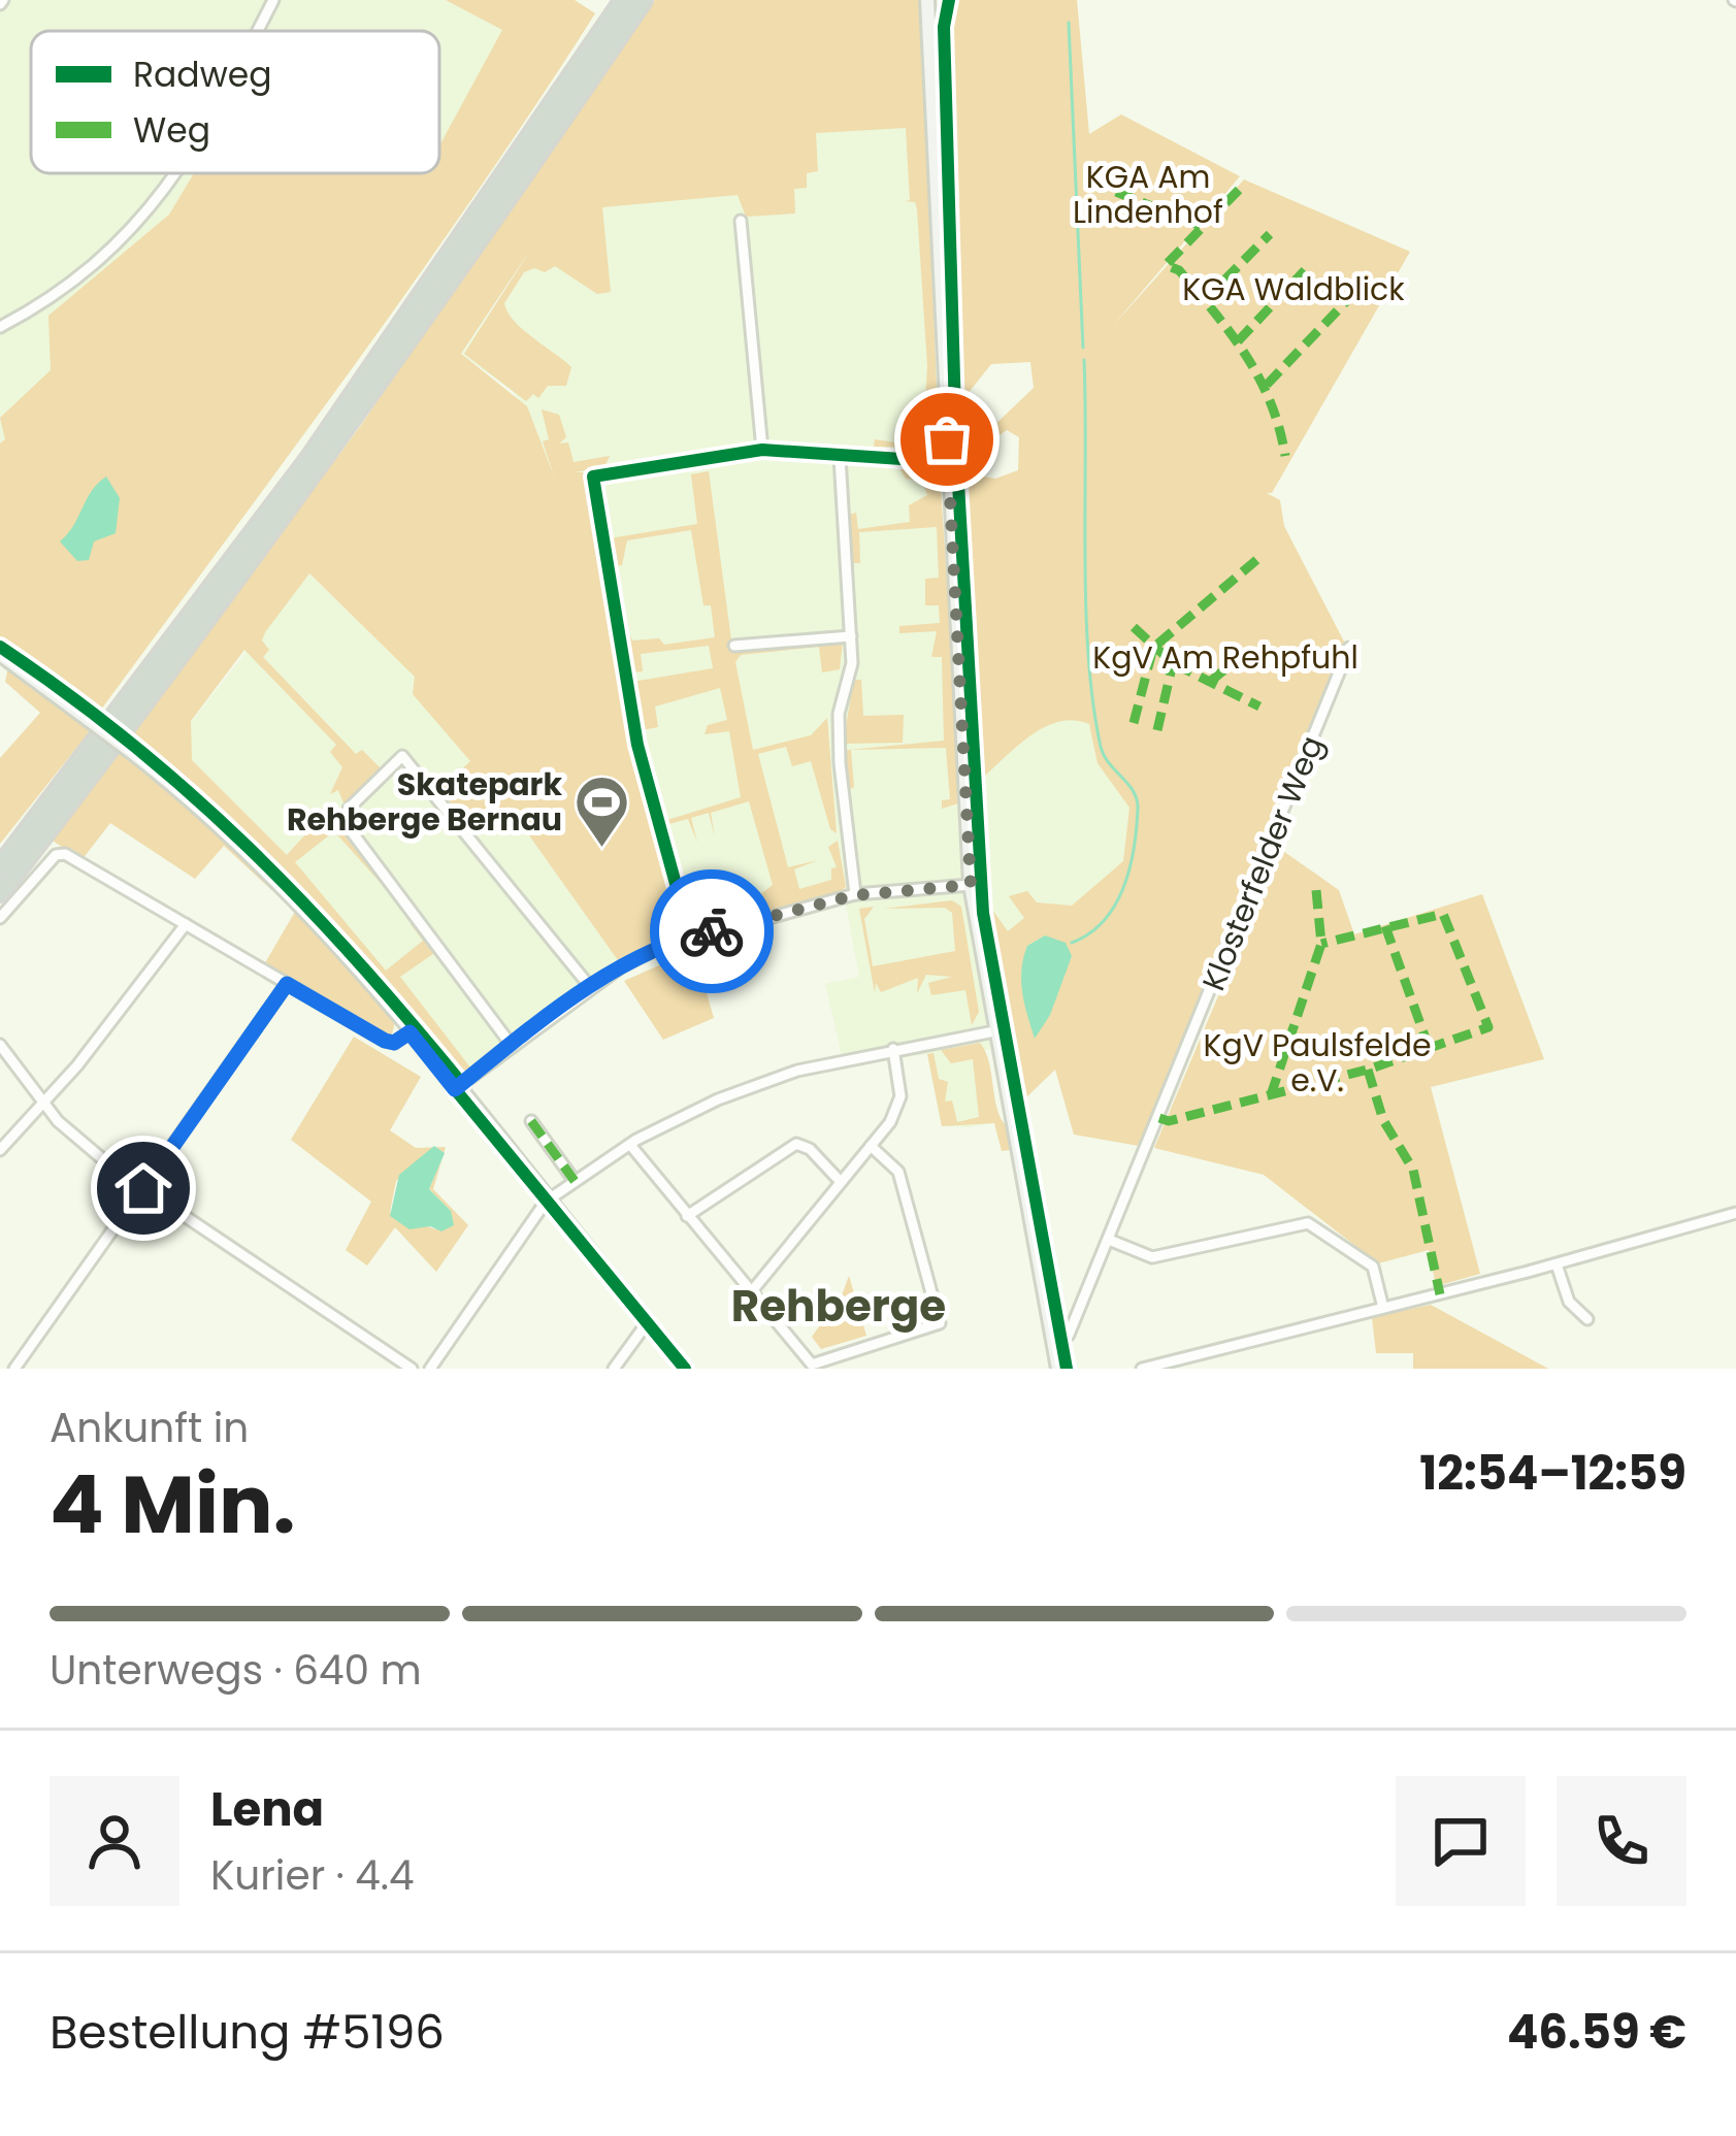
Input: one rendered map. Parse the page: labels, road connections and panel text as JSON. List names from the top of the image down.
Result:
{
  "streets": {
    "street": ["Klosterfelder Weg"]
  },
  "districts": ["Rehberge"],
  "parks": [
    "KGA Am Lindenhof",
    "KGA Waldblick",
    "KgV Am Rehpfuhl",
    "KgV Paulsfelde e.V."
  ],
  "places": {
    "sports": ["Skatepark Rehberge Bernau"]
  },
  "legend": ["Radweg", "Weg"],
  "page": {
    "heading": ["4 Min.", "Ankunft in", "12:54–12:59"],
    "panel": [
      "Lena",
      "Kurier · 4.4",
      "Bestellung #5196",
      "46.59 €"
    ],
    "bar": "Unterwegs · 640 m"
  }
}
